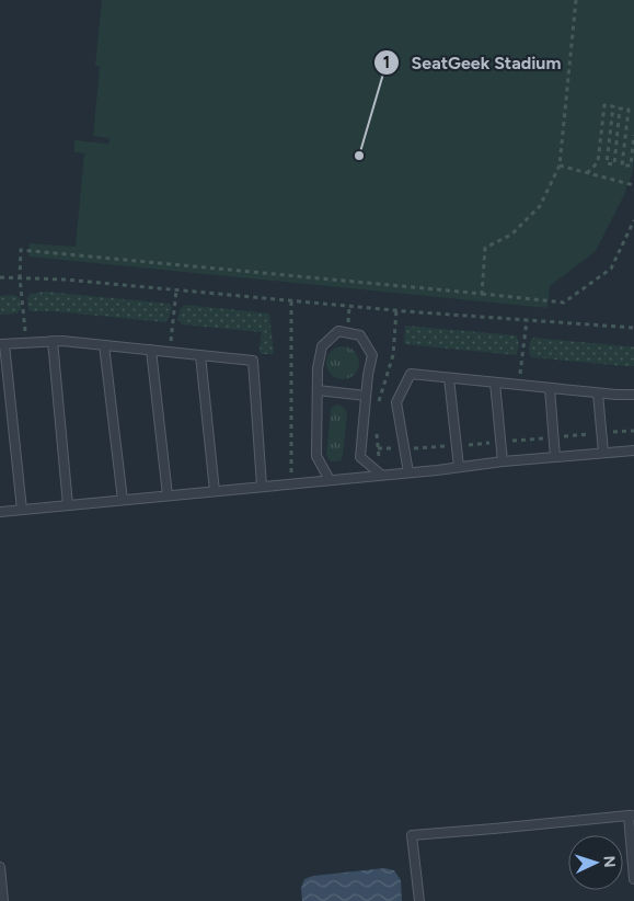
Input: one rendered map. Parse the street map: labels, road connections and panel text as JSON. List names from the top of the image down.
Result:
{
  "places": ["SeatGeek Stadium"],
  "north": "right"
}
